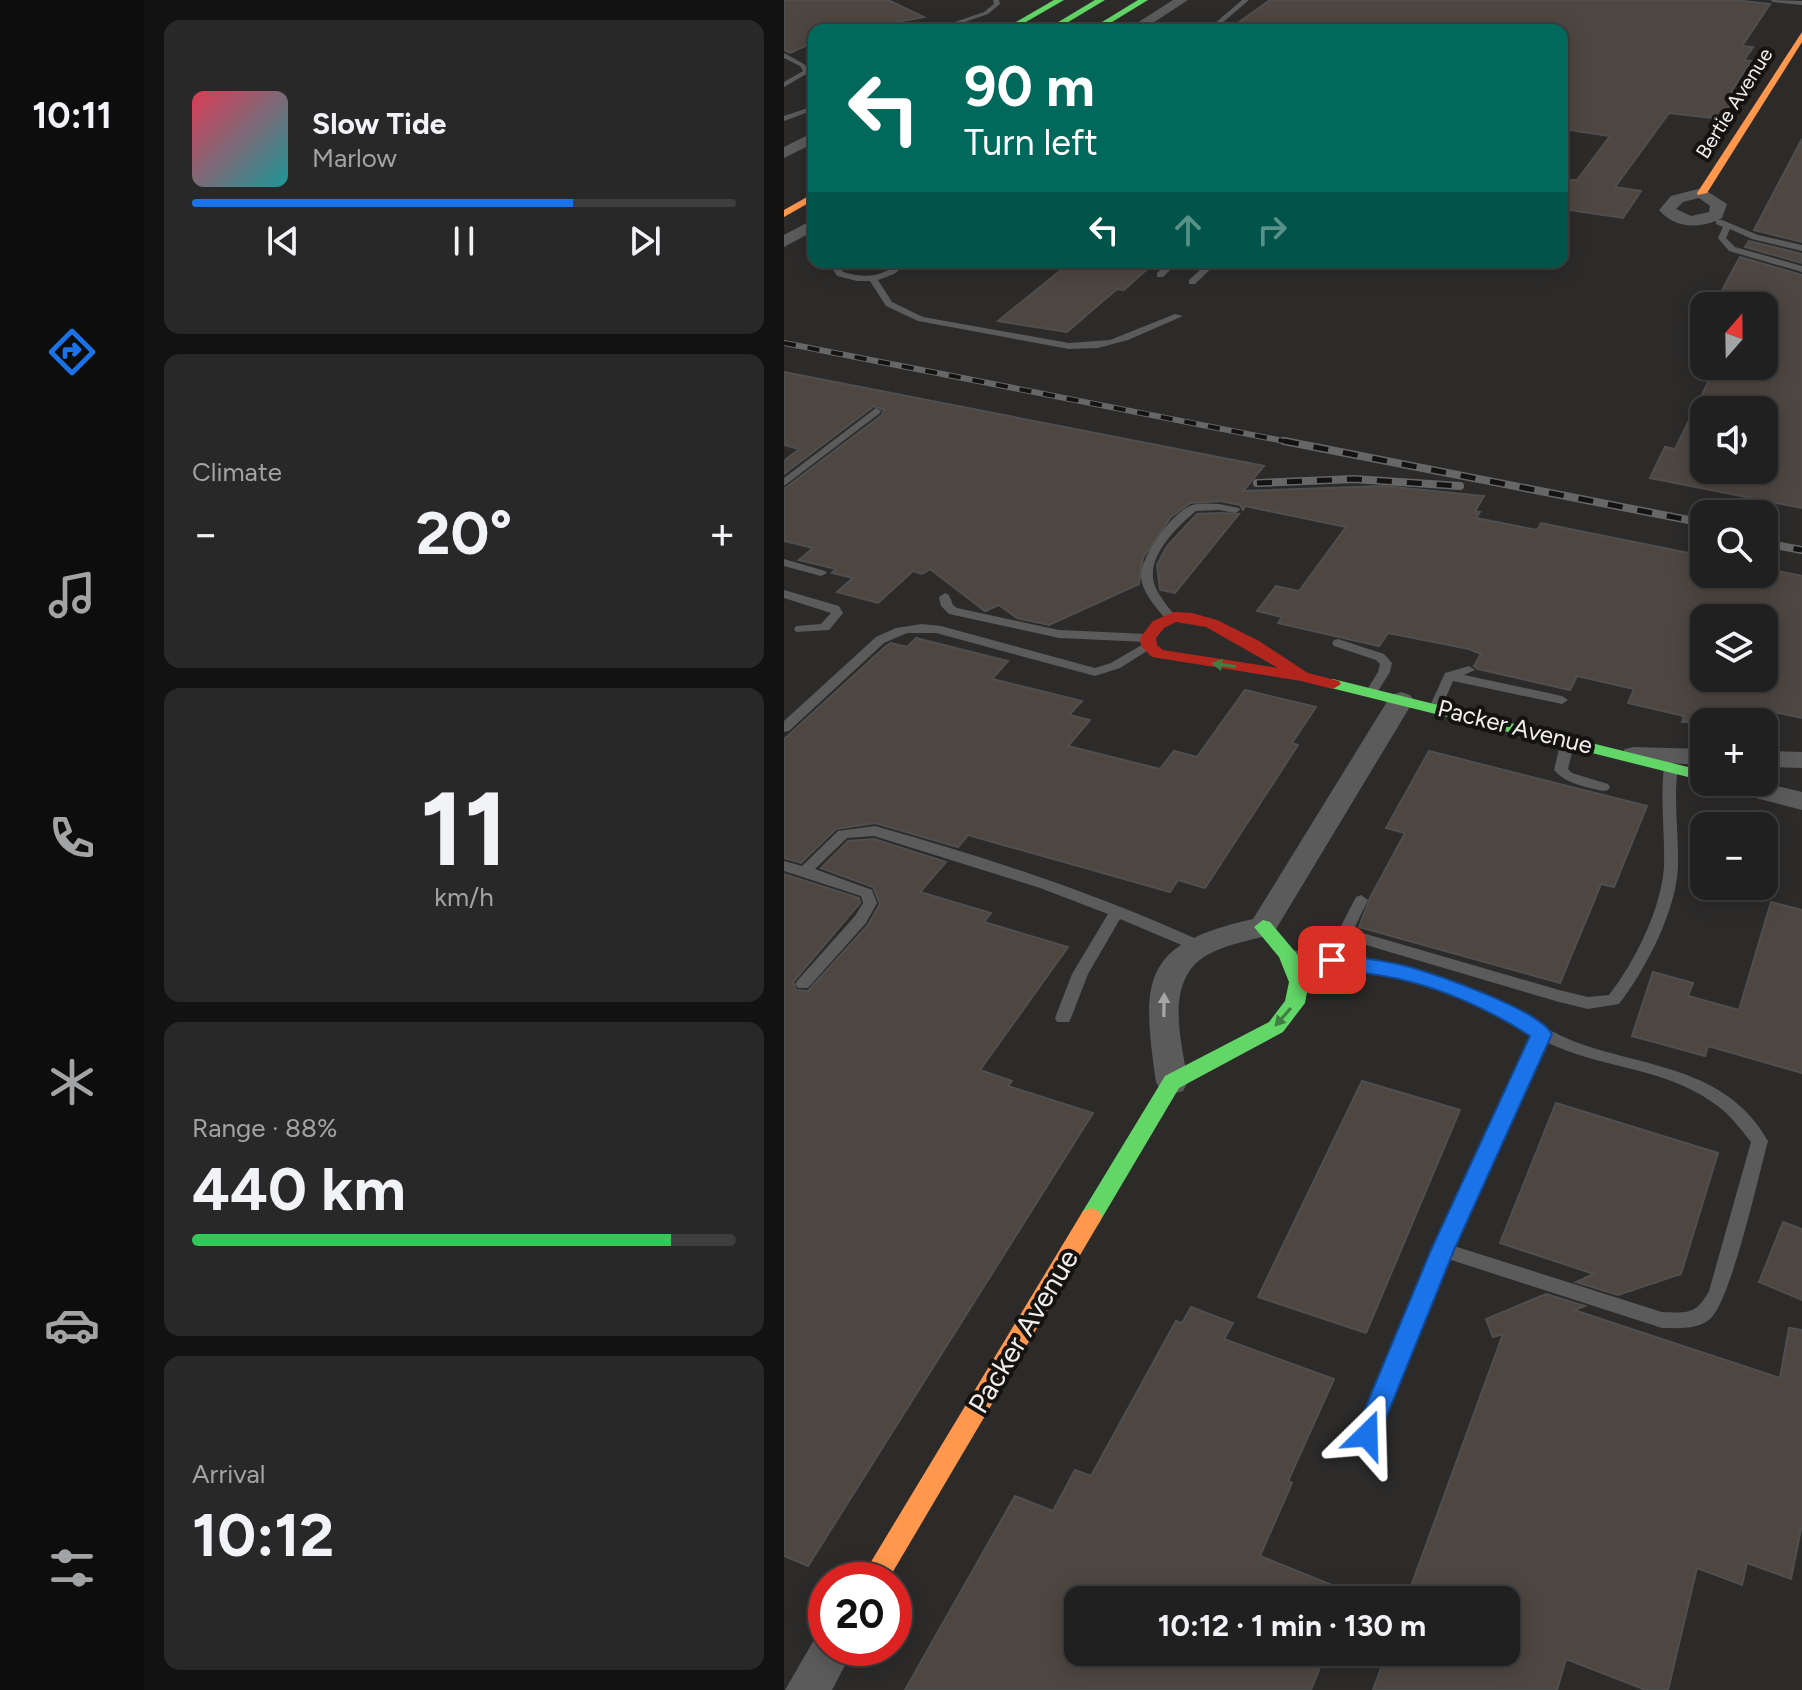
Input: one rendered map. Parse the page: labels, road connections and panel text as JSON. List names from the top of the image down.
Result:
{
  "streets": {
    "main road": ["Bertie Avenue", "Packer Avenue"]
  },
  "north": "top",
  "page": {
    "tabs": "10:11",
    "turn": ["90 m", "Turn left"],
    "song": ["Slow Tide", "Marlow"],
    "map_buttons": ["+", "−"],
    "tile": [
      "Climate",
      ["11", "km/h"],
      ["Range · 88%", "440 km"],
      ["Arrival", "10:12"]
    ],
    "heat": ["−", "20°", "+"],
    "limit": "20",
    "trip": "10:12 · 1 min · 130 m"
  }
}
